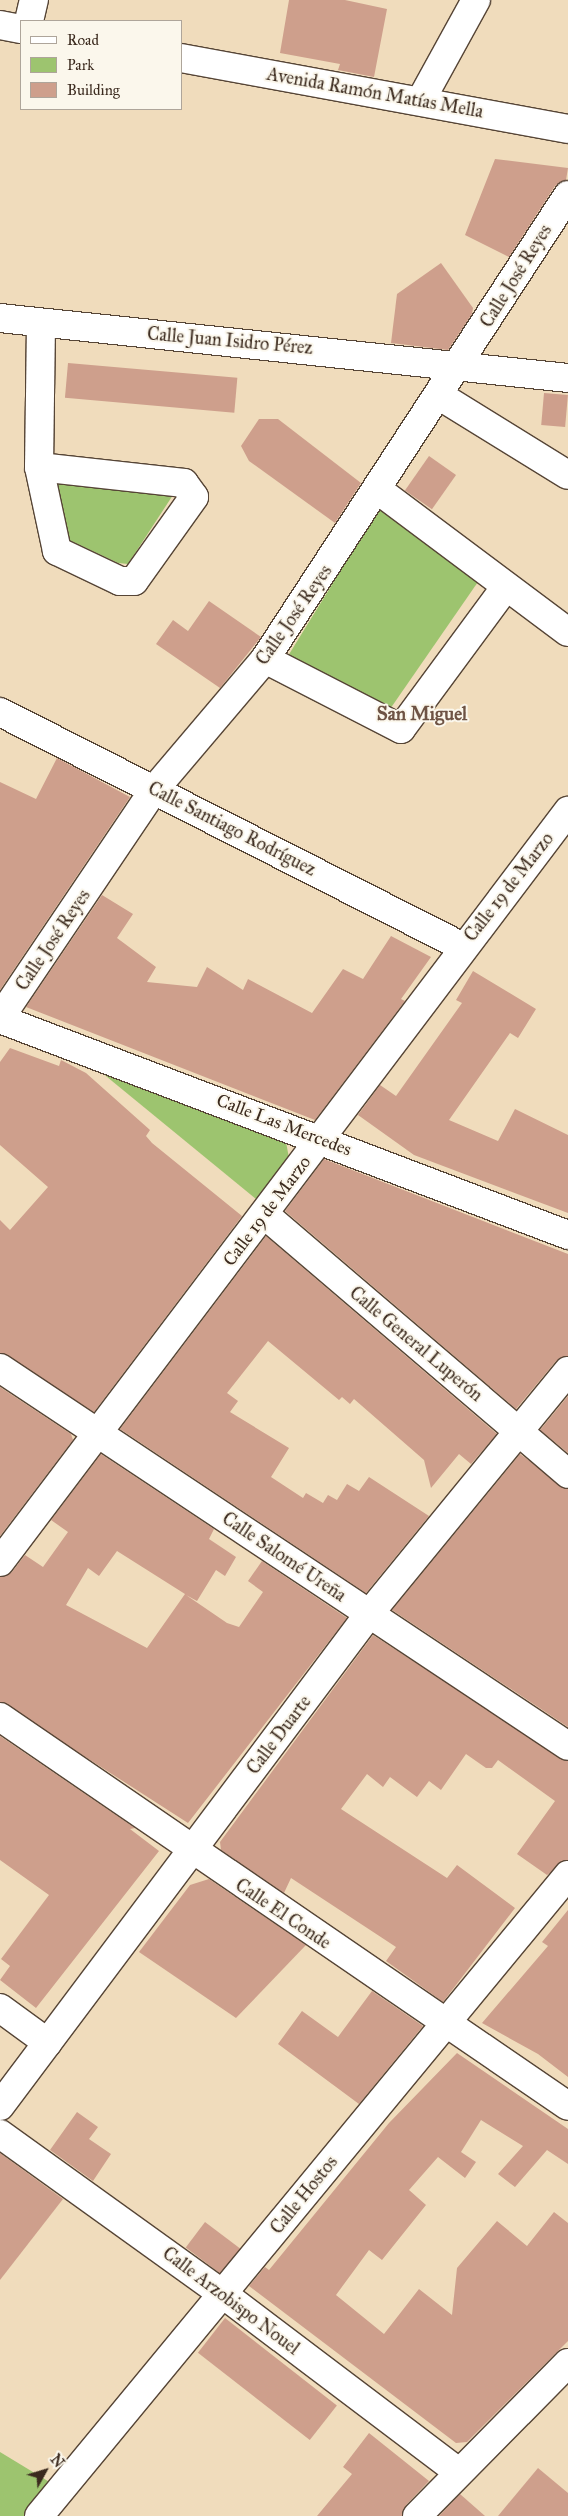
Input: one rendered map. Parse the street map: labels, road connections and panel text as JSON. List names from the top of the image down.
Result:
{
  "streets": {
    "street": [
      "Avenida Ramón Matías Mella",
      "Calle José Reyes",
      "Calle Juan Isidro Pérez",
      "Calle Santiago Rodríguez",
      "Calle 19 de Marzo",
      "Calle Las Mercedes",
      "Calle General Luperón",
      "Calle Salomé Ureña",
      "Calle Duarte",
      "Calle El Conde",
      "Calle Hostos",
      "Calle Arzobispo Nouel"
    ]
  },
  "crossings": [
    ["Calle José Reyes", "Calle Juan Isidro Pérez"],
    ["Calle José Reyes", "Calle Santiago Rodríguez"],
    ["Calle José Reyes", "Calle Las Mercedes"],
    ["Calle Santiago Rodríguez", "Calle 19 de Marzo"],
    ["Calle 19 de Marzo", "Calle Las Mercedes"],
    ["Calle 19 de Marzo", "Calle General Luperón"],
    ["Calle 19 de Marzo", "Calle Salomé Ureña"],
    ["Calle General Luperón", "Calle Duarte"],
    ["Calle Salomé Ureña", "Calle Duarte"],
    ["Calle Duarte", "Calle El Conde"],
    ["Calle El Conde", "Calle Hostos"],
    ["Calle Hostos", "Calle Arzobispo Nouel"]
  ],
  "districts": ["San Miguel"],
  "legend": ["Road", "Park", "Building"],
  "north": "top right"
}
